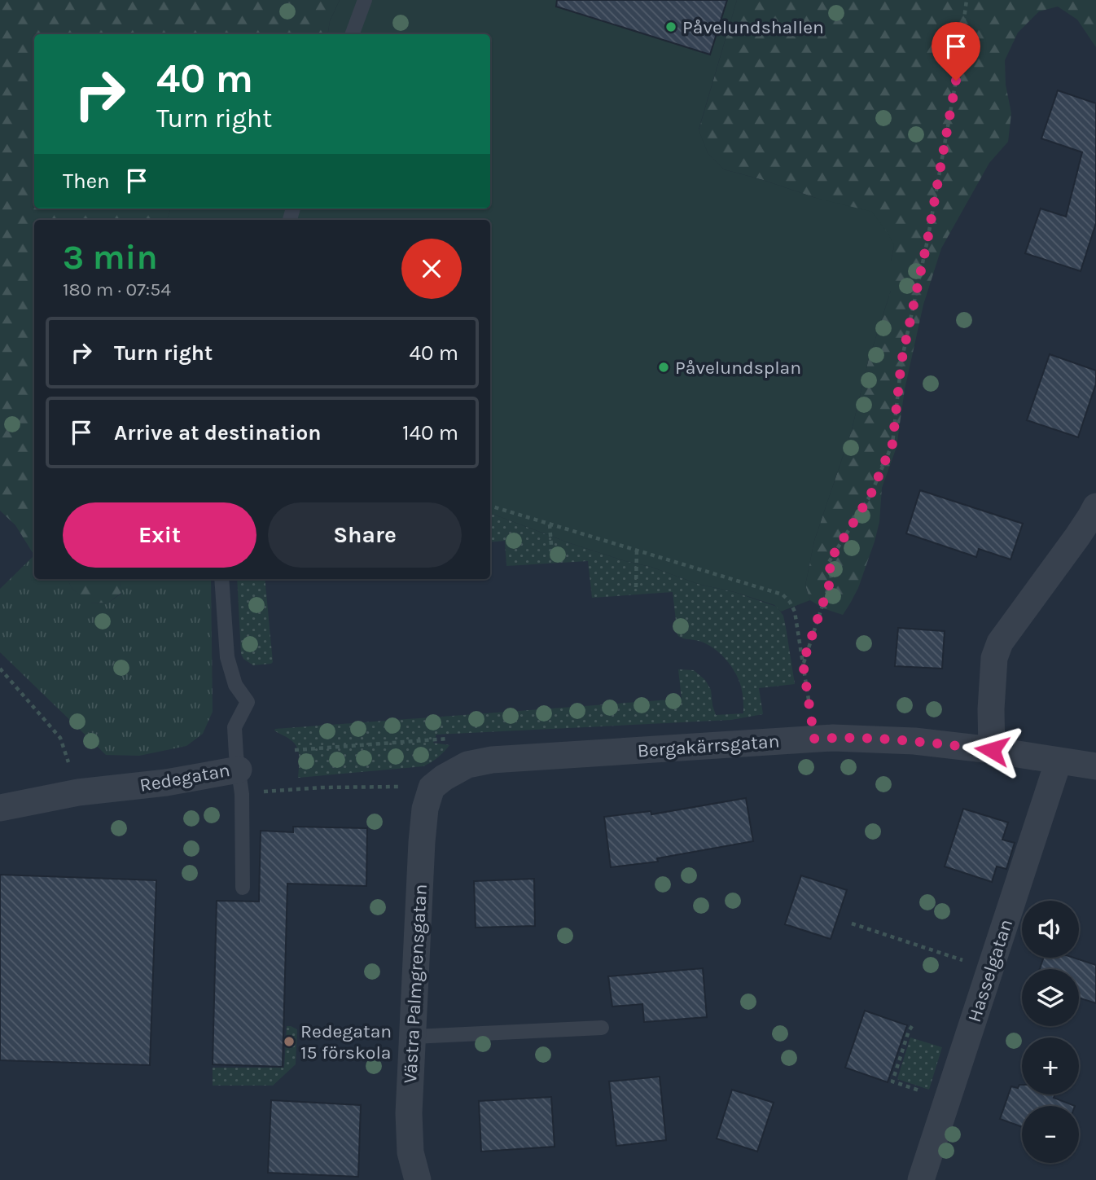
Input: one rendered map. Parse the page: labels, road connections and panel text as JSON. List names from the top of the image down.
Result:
{
  "streets": {
    "street": [
      "Bergakärrsgatan",
      "Redegatan",
      "Hasselgatan",
      "Västra Palmgrensgatan"
    ]
  },
  "crossings": [
    ["Bergakärrsgatan", "Hasselgatan"],
    ["Bergakärrsgatan", "Västra Palmgrensgatan"]
  ],
  "places": ["Påvelundshallen", "Påvelundsplan", "Redegatan 15 förskola"],
  "page": {
    "turn": ["40 m", "Turn right"],
    "then": "Then",
    "heading": ["3 min", "180 m · 07:54"],
    "list": [
      {
        "name": "Turn right",
        "value": "40 m"
      },
      {
        "name": "Arrive at destination",
        "value": "140 m"
      }
    ],
    "buttons": ["Exit", "Share"],
    "map_buttons": ["+", "−"]
  }
}
